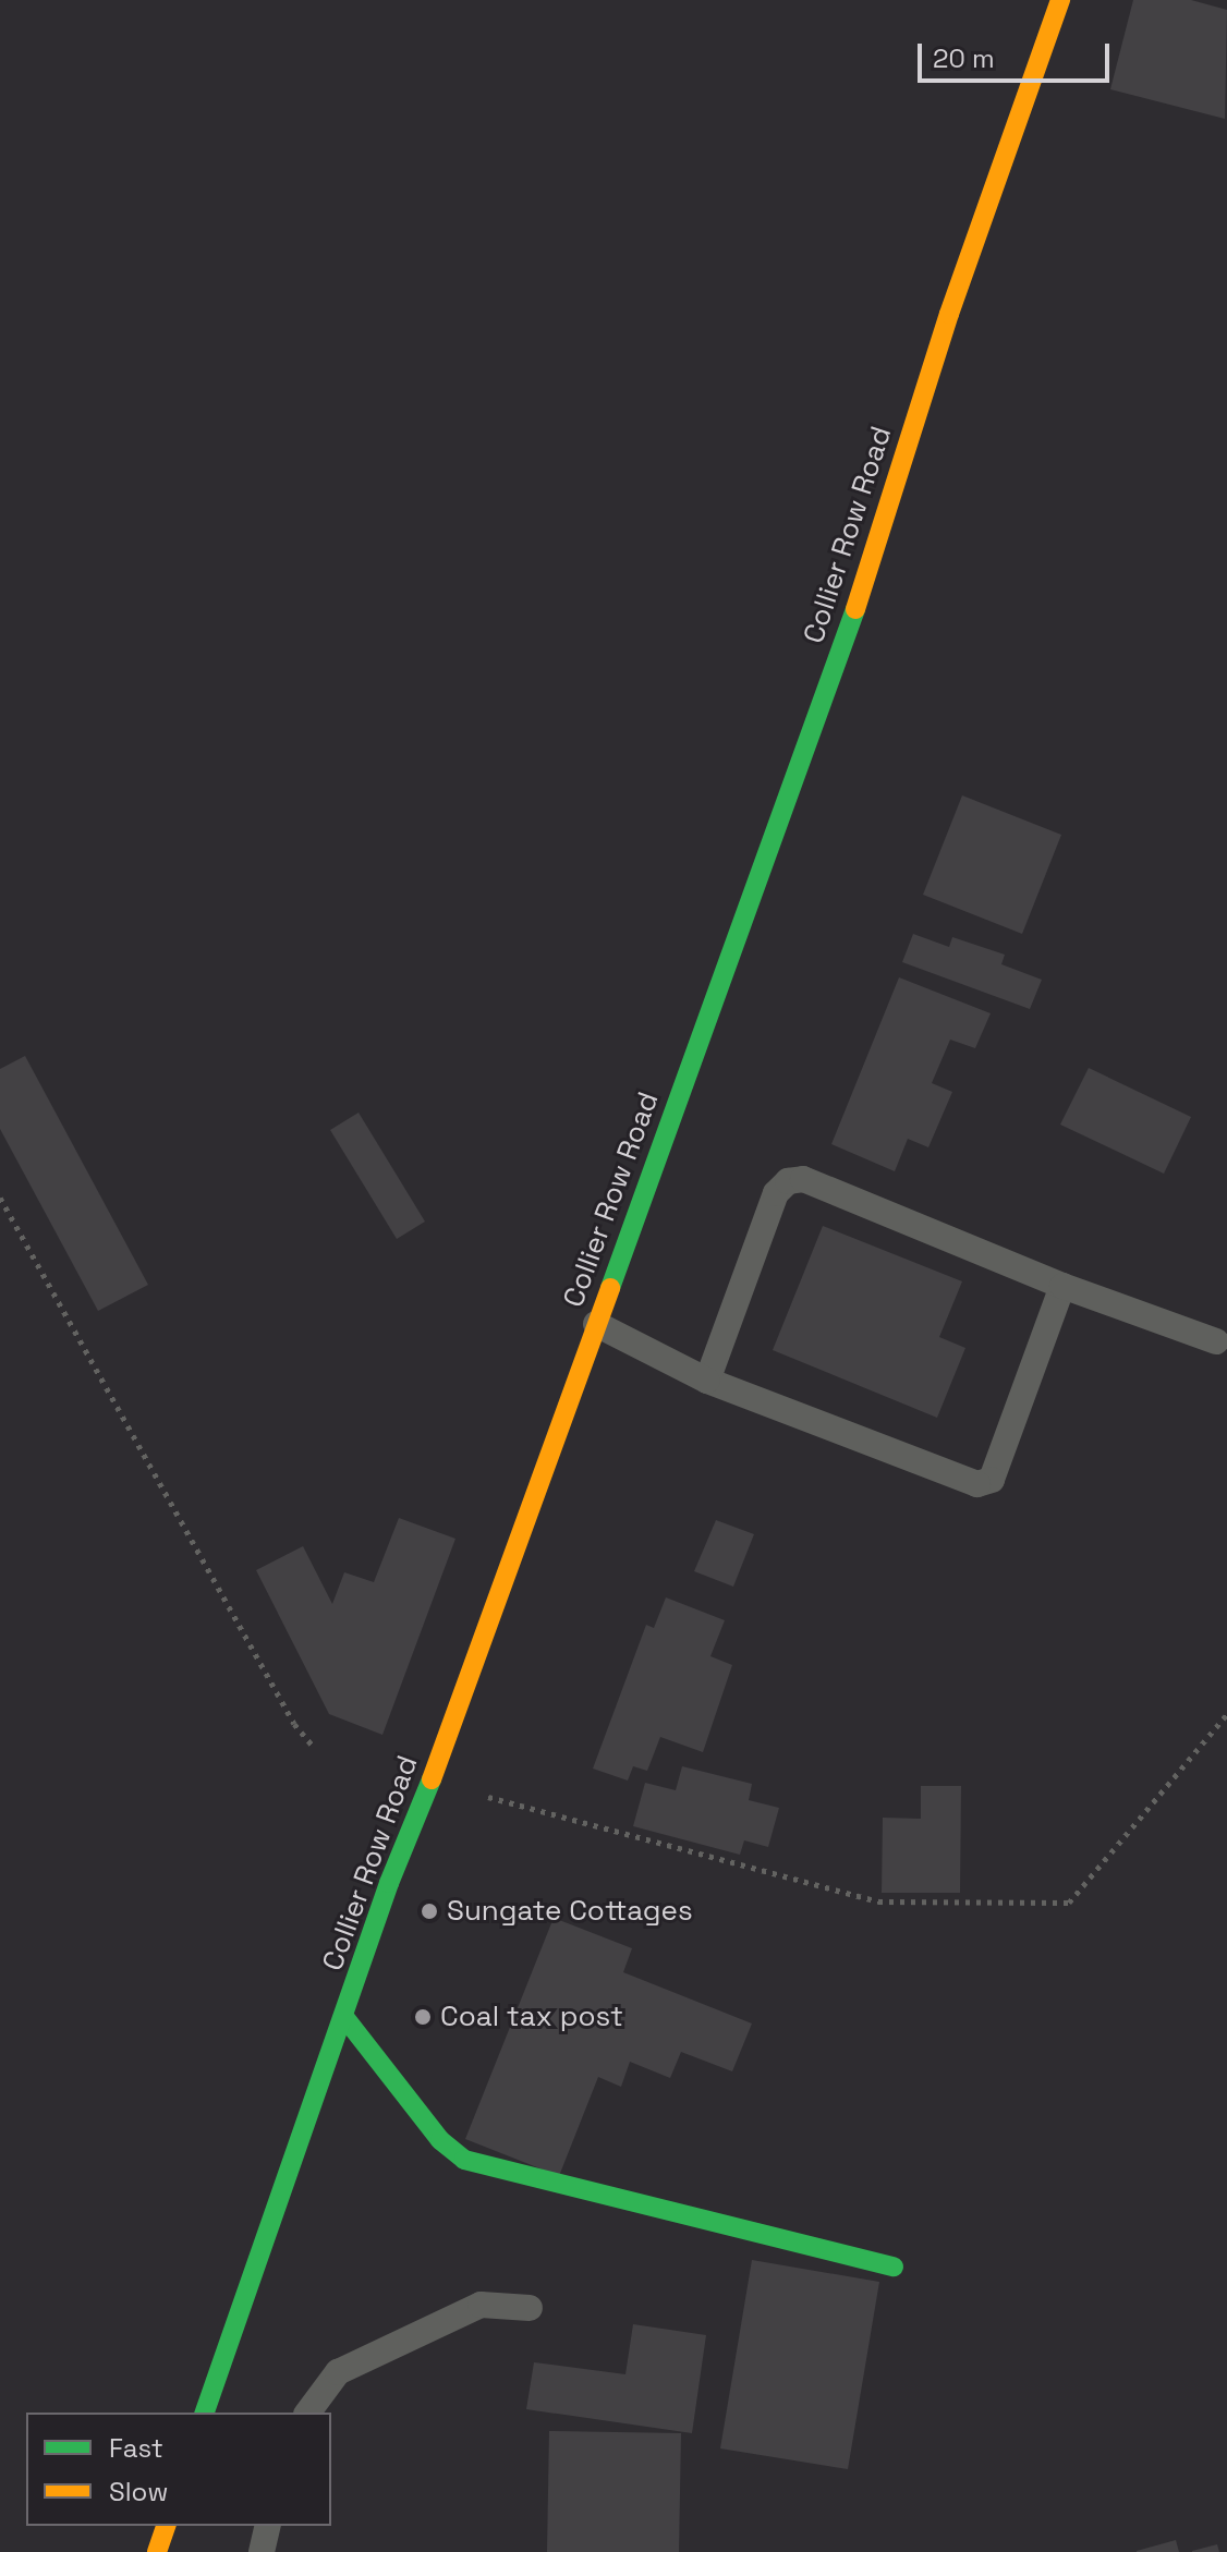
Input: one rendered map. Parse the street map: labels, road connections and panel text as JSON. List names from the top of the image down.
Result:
{
  "streets": {
    "street": ["Collier Row Road"]
  },
  "places": ["Sungate Cottages", "Coal tax post"],
  "legend": ["Fast", "Slow"],
  "scale_bar": "20 m"
}
